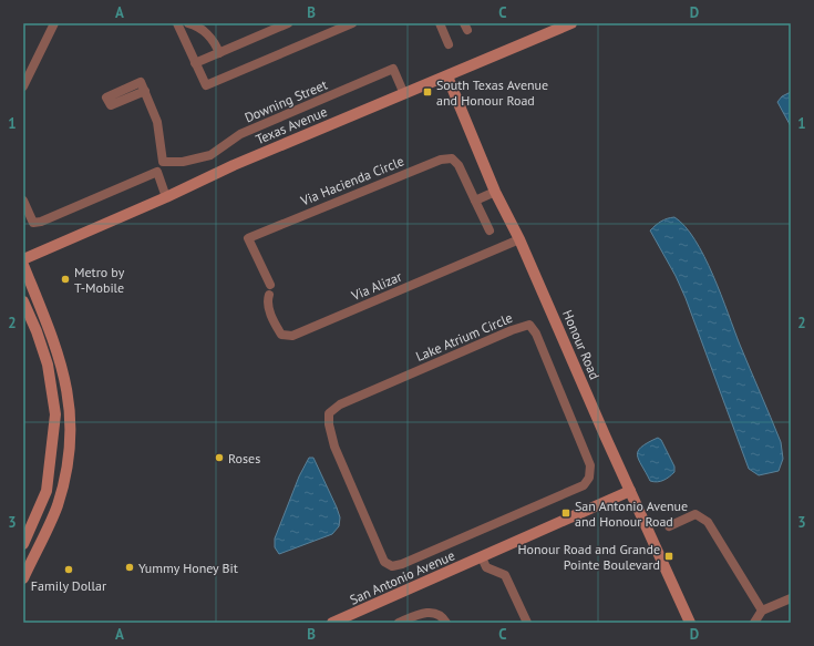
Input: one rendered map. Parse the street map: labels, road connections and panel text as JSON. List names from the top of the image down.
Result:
{
  "streets": {
    "street": [
      "Downing Street",
      "Texas Avenue",
      "Via Hacienda Circle",
      "Via Alizar",
      "Lake Atrium Circle",
      "Honour Road",
      "San Antonio Avenue"
    ]
  },
  "crossings": [
    ["Downing Street", "Texas Avenue"],
    ["Texas Avenue", "Honour Road"],
    ["Via Alizar", "Honour Road"],
    ["Honour Road", "San Antonio Avenue"]
  ],
  "places": {
    "transit": ["South Texas Avenue and Honour Road", "San Antonio Avenue and Honour Road", "Honour Road and Grande Pointe Boulevard"],
    "other": [
      "Metro by T-Mobile",
      "Roses",
      "Yummy Honey Bit",
      "Family Dollar"
    ]
  },
  "grid": {
    "columns": [
      "A",
      "B",
      "C",
      "D"
    ],
    "rows": ["1", "2", "3"]
  }
}
